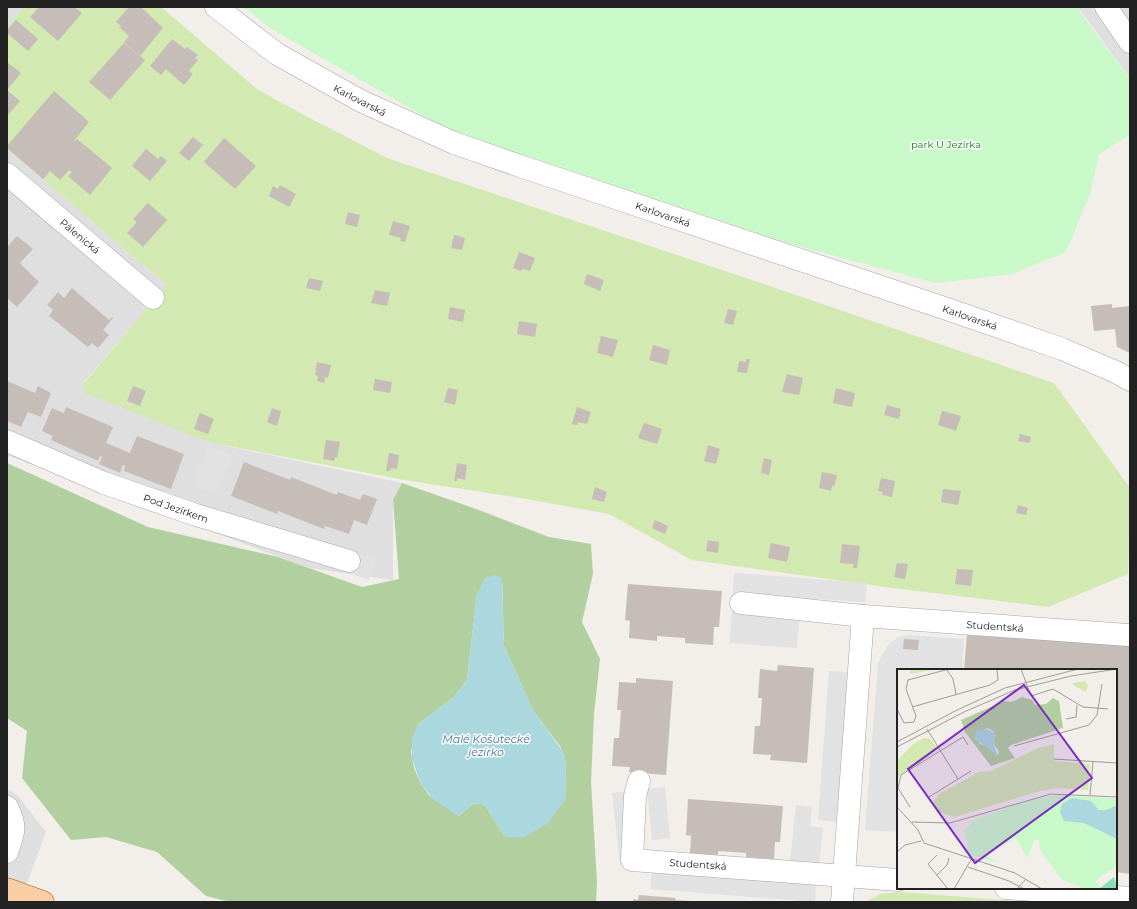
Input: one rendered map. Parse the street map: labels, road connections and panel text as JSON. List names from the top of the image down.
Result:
{
  "streets": {
    "street": [
      "Karlovarská",
      "Pálenická",
      "Pod Jezírkem",
      "Studentská"
    ]
  },
  "water": ["Malé Košutecké jezírko"],
  "parks": ["park U Jezírka"]
}
